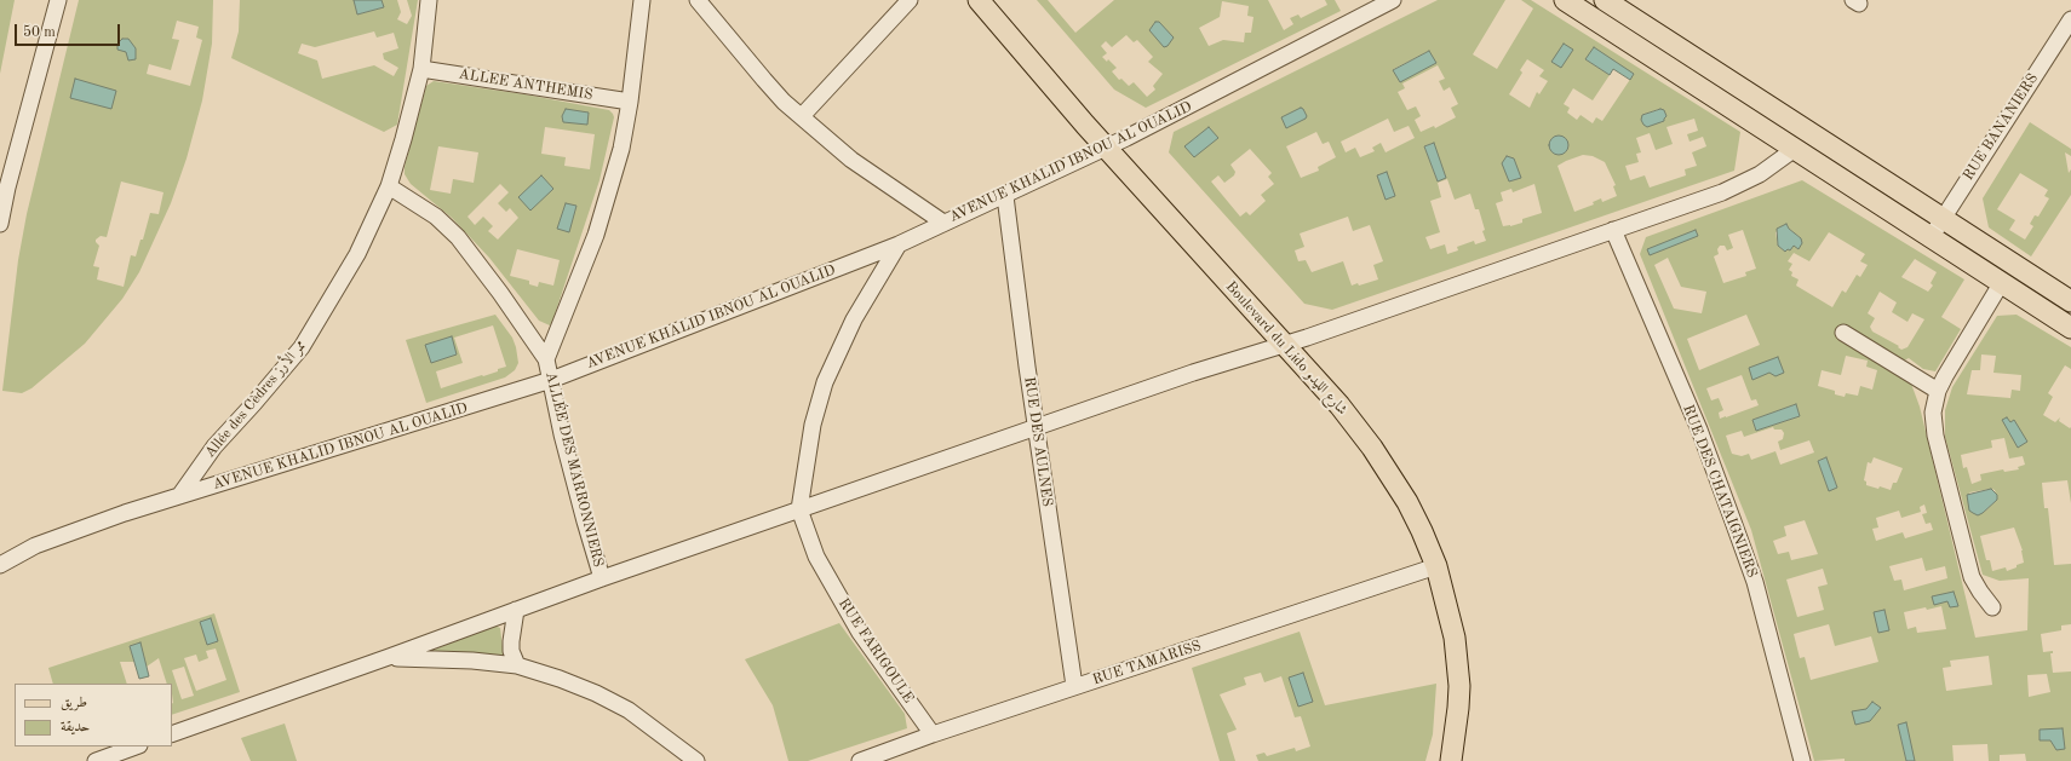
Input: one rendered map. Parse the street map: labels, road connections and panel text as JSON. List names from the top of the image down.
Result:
{
  "streets": {
    "main road": ["Boulevard du Lido شارع الليدو"],
    "street": [
      "ALLEE ANTHEMIS",
      "RUE BANANIERS",
      "AVENUE KHALID IBNOU AL OUALID",
      "Allée des Cèdres ممر الأرز",
      "RUE DES AULNES",
      "ALLÉE DES MARRONNIERS",
      "RUE DES CHATAIGNIERS",
      "RUE FARIGOULE",
      "RUE TAMARISS"
    ]
  },
  "crossings": [
    ["ALLEE ANTHEMIS", "Allée des Cèdres ممر الأرز"],
    ["ALLEE ANTHEMIS", "ALLÉE DES MARRONNIERS"],
    ["AVENUE KHALID IBNOU AL OUALID", "Boulevard du Lido شارع الليدو"],
    ["AVENUE KHALID IBNOU AL OUALID", "Allée des Cèdres ممر الأرز"],
    ["AVENUE KHALID IBNOU AL OUALID", "RUE DES AULNES"],
    ["AVENUE KHALID IBNOU AL OUALID", "ALLÉE DES MARRONNIERS"],
    ["AVENUE KHALID IBNOU AL OUALID", "RUE FARIGOULE"],
    ["Boulevard du Lido شارع الليدو", "RUE TAMARISS"],
    ["Allée des Cèdres ممر الأرز", "ALLÉE DES MARRONNIERS"],
    ["RUE DES AULNES", "RUE TAMARISS"],
    ["RUE FARIGOULE", "RUE TAMARISS"]
  ],
  "legend": ["طريق", "حديقة"],
  "scale_bar": "50 m"
}
